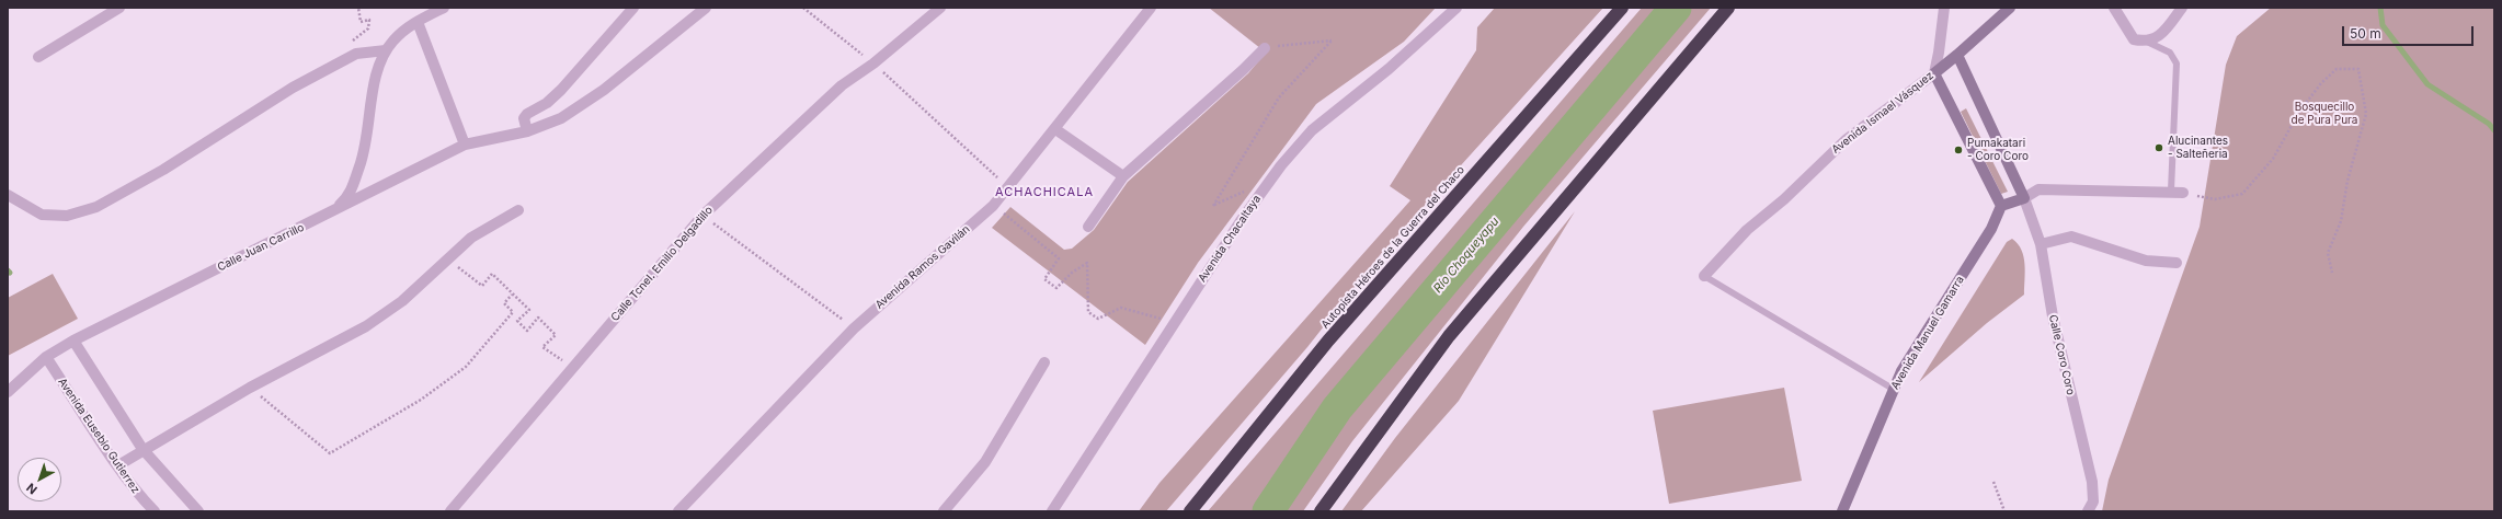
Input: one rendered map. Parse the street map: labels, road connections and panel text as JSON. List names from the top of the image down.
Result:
{
  "streets": {
    "highway": ["Autopista Héroes de la Guerra del Chaco"],
    "main road": ["Avenida Ismael Vásquez", "Avenida Manuel Gamarra", "Calle Coro Coro"],
    "street": [
      "Avenida Chacaltaya",
      "Calle Juan Carrillo",
      "Calle Tcnel. Emilio Delgadillo",
      "Avenida Ramos Gavilán",
      "Avenida Eusebio Gutierrez"
    ]
  },
  "crossings": [
    ["Avenida Ismael Vásquez", "Calle Coro Coro"],
    ["Calle Juan Carrillo", "Avenida Eusebio Gutierrez"]
  ],
  "districts": ["ACHACHICALA"],
  "water": ["Río Choqueyapu"],
  "parks": ["Bosquecillo de Pura Pura"],
  "places": ["Alucinantes - Salteñeria", "Pumakatari - Coro Coro"],
  "scale_bar": "50 m",
  "north": "bottom left"
}
